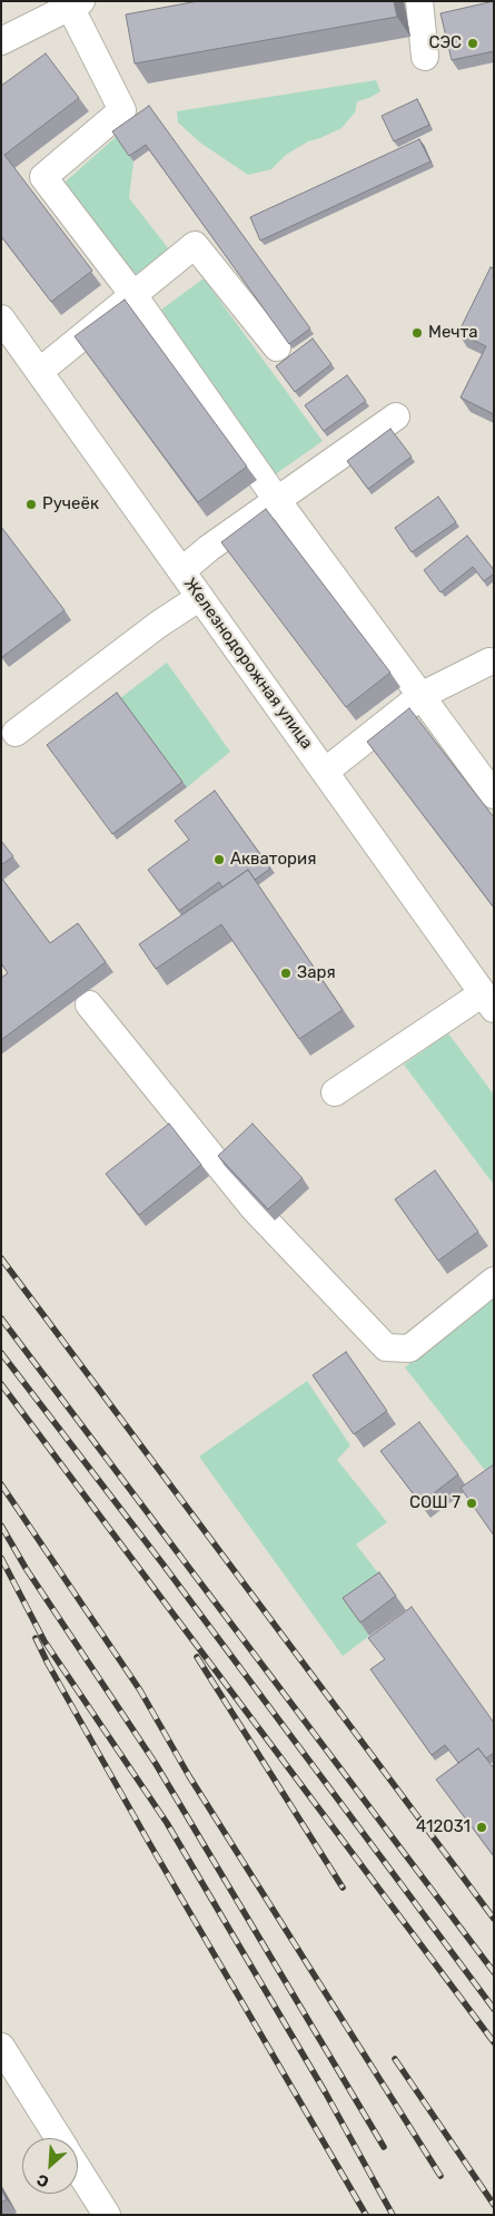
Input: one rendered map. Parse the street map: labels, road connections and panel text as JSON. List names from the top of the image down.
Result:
{
  "streets": {
    "street": ["Железнодорожная улица"]
  },
  "places": [
    "СЭС",
    "Мечта",
    "Ручеёк",
    "Акватория",
    "Заря",
    "СОШ 7",
    "412031"
  ],
  "north": "bottom left"
}
